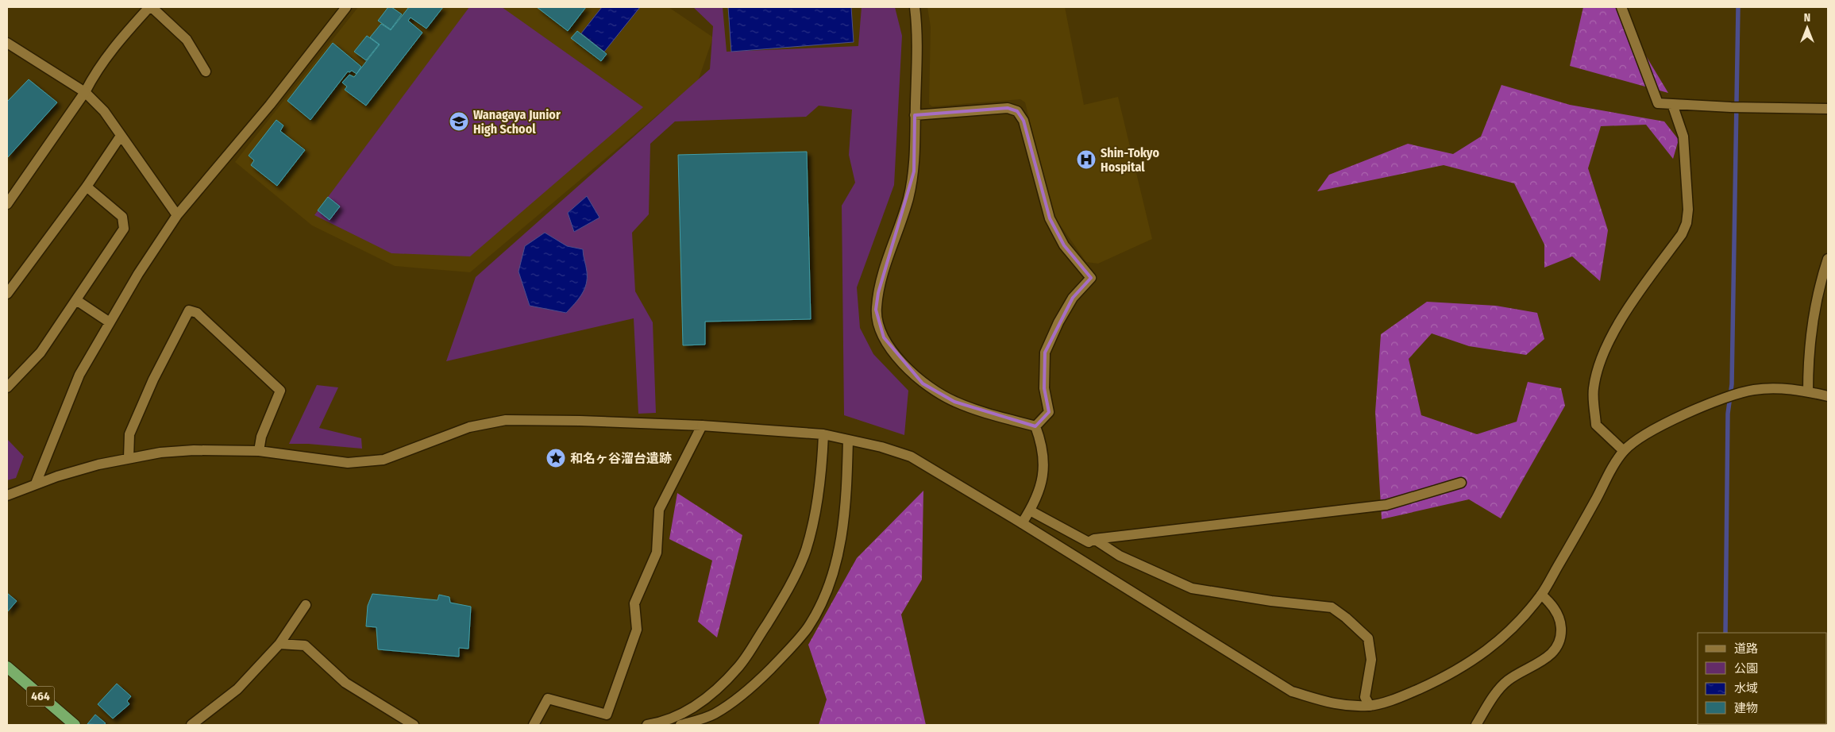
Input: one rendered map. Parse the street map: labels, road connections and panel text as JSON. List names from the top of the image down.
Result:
{
  "streets": {
    "highway": ["464"]
  },
  "places": {
    "school or university": ["Wanagaya Junior High School"],
    "hospital": ["Shin-Tokyo Hospital"],
    "place": ["和名ヶ谷溜台遺跡"]
  },
  "legend": [
    "道路",
    "公園",
    "水域",
    "建物"
  ],
  "north": "top"
}
